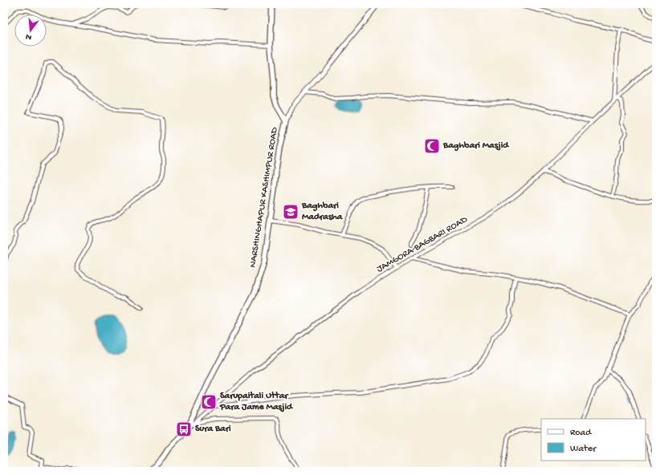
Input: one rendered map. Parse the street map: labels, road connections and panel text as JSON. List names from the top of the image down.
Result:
{
  "streets": {
    "main road": ["NARSHINGHAPUR KASHIMPUR ROAD"],
    "street": ["JAMGORA-BAGBARI ROAD"]
  },
  "crossings": [
    ["NARSHINGHAPUR KASHIMPUR ROAD", "JAMGORA-BAGBARI ROAD"]
  ],
  "places": {
    "mosque": ["Baghbari Masjid", "Sarupaitali Uttar Para Jame Masjid"],
    "school or university": ["Baghbari Madrasha"],
    "bus stop": ["Sura Bari"]
  },
  "legend": ["Road", "Water"],
  "north": "bottom"
}
